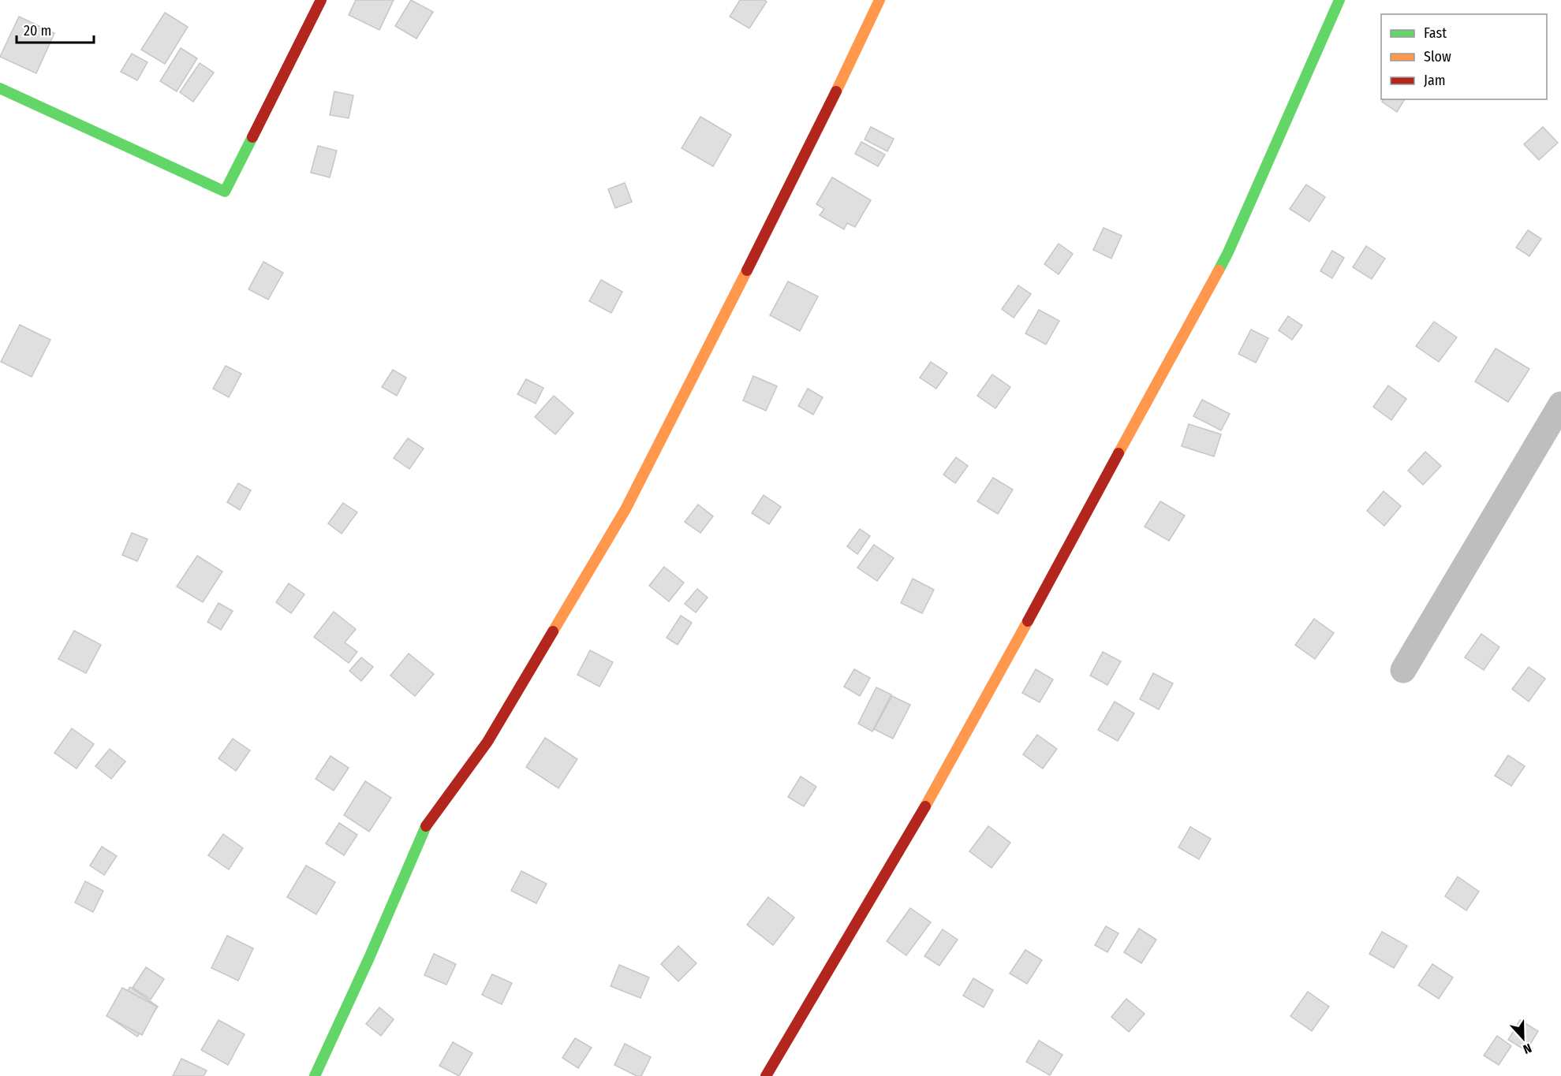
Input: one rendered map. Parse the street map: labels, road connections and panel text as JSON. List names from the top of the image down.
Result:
{
  "legend": ["Fast", "Slow", "Jam"],
  "scale_bar": "20 m",
  "north": "bottom"
}
